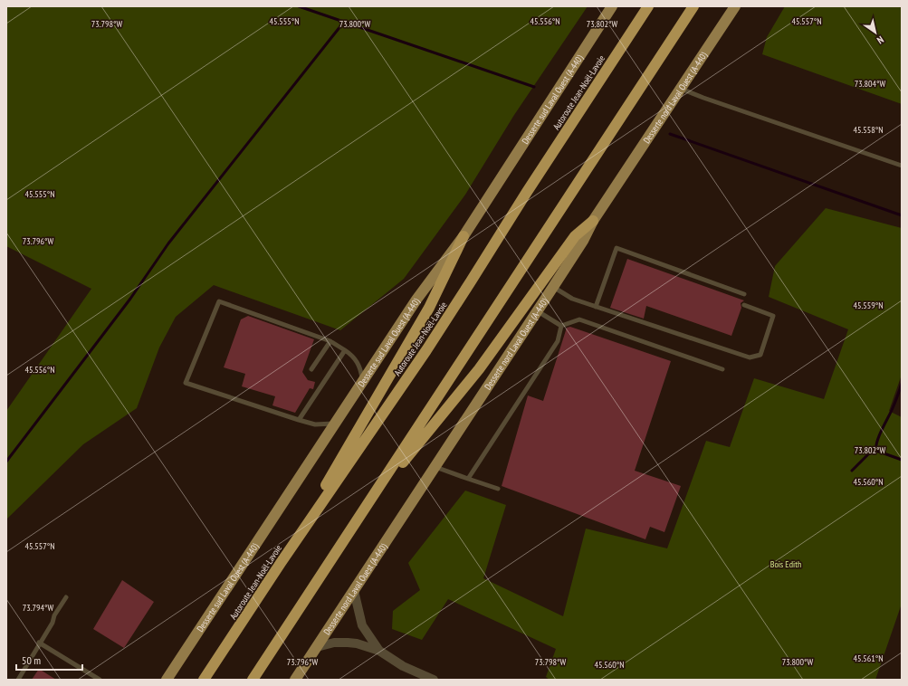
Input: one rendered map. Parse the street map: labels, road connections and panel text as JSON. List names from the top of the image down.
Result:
{
  "streets": {
    "highway": ["Autoroute Jean-Noël-Lavoie"],
    "main road": ["Desserte nord Laval Ouest (A-440)", "Desserte sud Laval Ouest (A-440)"]
  },
  "parks": ["Bois Edith"],
  "scale_bar": "50 m",
  "north": "bottom right",
  "coordinates": [
    "45.555°N",
    "45.556°N",
    "45.557°N",
    "73.798°W",
    "73.802°W",
    "73.800°W",
    "73.804°W",
    "45.558°N",
    "73.796°W",
    "45.559°N",
    "45.560°N",
    "73.794°W",
    "45.561°N"
  ]
}
